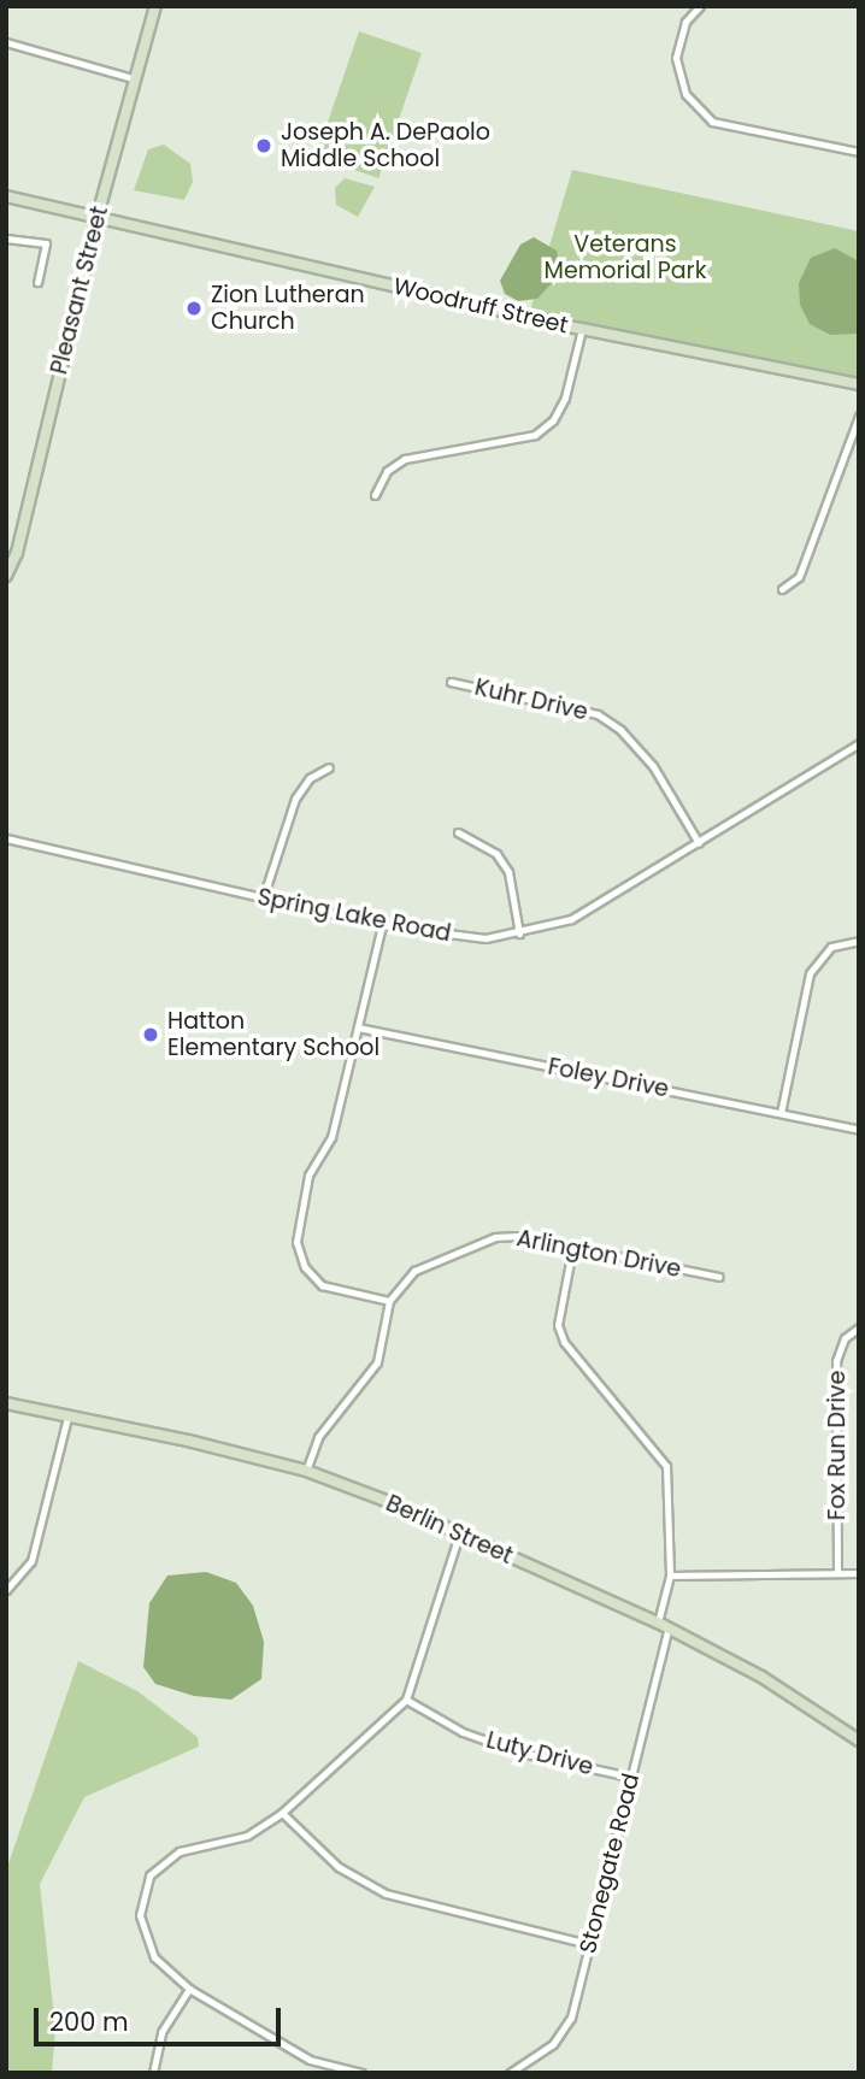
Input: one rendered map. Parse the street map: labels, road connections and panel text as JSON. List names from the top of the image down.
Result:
{
  "streets": {
    "street": [
      "Pleasant Street",
      "Woodruff Street",
      "Kuhr Drive",
      "Spring Lake Road",
      "Foley Drive",
      "Arlington Drive",
      "Fox Run Drive",
      "Berlin Street",
      "Luty Drive",
      "Stonegate Road"
    ]
  },
  "crossings": [
    ["Pleasant Street", "Woodruff Street"],
    ["Kuhr Drive", "Spring Lake Road"],
    ["Berlin Street", "Stonegate Road"],
    ["Luty Drive", "Stonegate Road"]
  ],
  "parks": ["Veterans Memorial Park"],
  "places": ["Joseph A. DePaolo Middle School", "Zion Lutheran Church", "Hatton Elementary School"],
  "scale_bar": "200 m"
}
